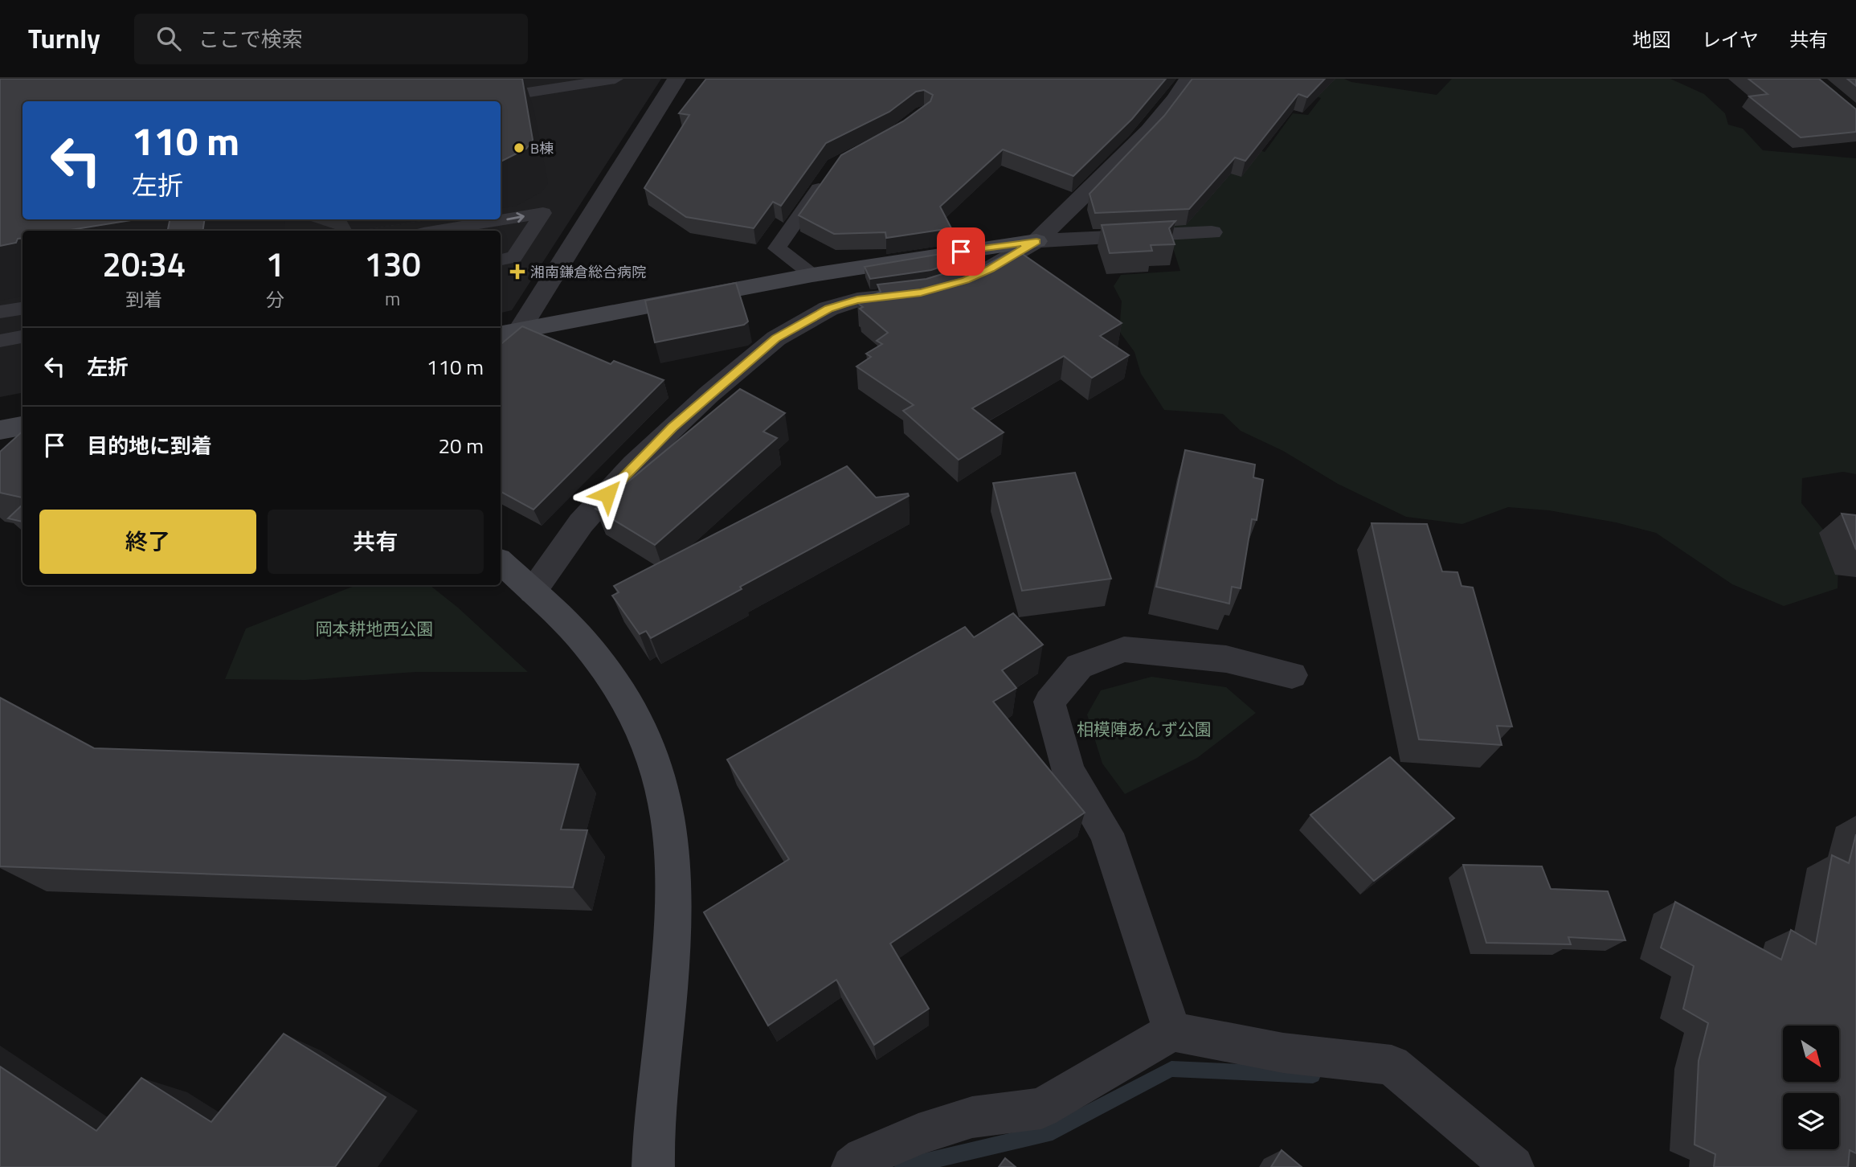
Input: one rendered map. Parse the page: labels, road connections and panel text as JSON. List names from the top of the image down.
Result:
{
  "parks": ["岡本耕地西公園", "相模陣あんず公園"],
  "places": {
    "other": ["B棟"],
    "health": ["湘南鎌倉総合病院"]
  },
  "north": "bottom right",
  "page": {
    "header": "Turnly",
    "search": "ここで検索",
    "nav": ["地図", "レイヤ", "共有"],
    "turn": ["110 m", "左折"],
    "eta": [
      "20:34",
      "到着",
      "1",
      "分",
      "130",
      "m"
    ],
    "list": [
      {
        "name": "左折",
        "value": "110 m"
      },
      {
        "name": "目的地に到着",
        "value": "20 m"
      }
    ],
    "buttons": ["終了", "共有"]
  }
}
